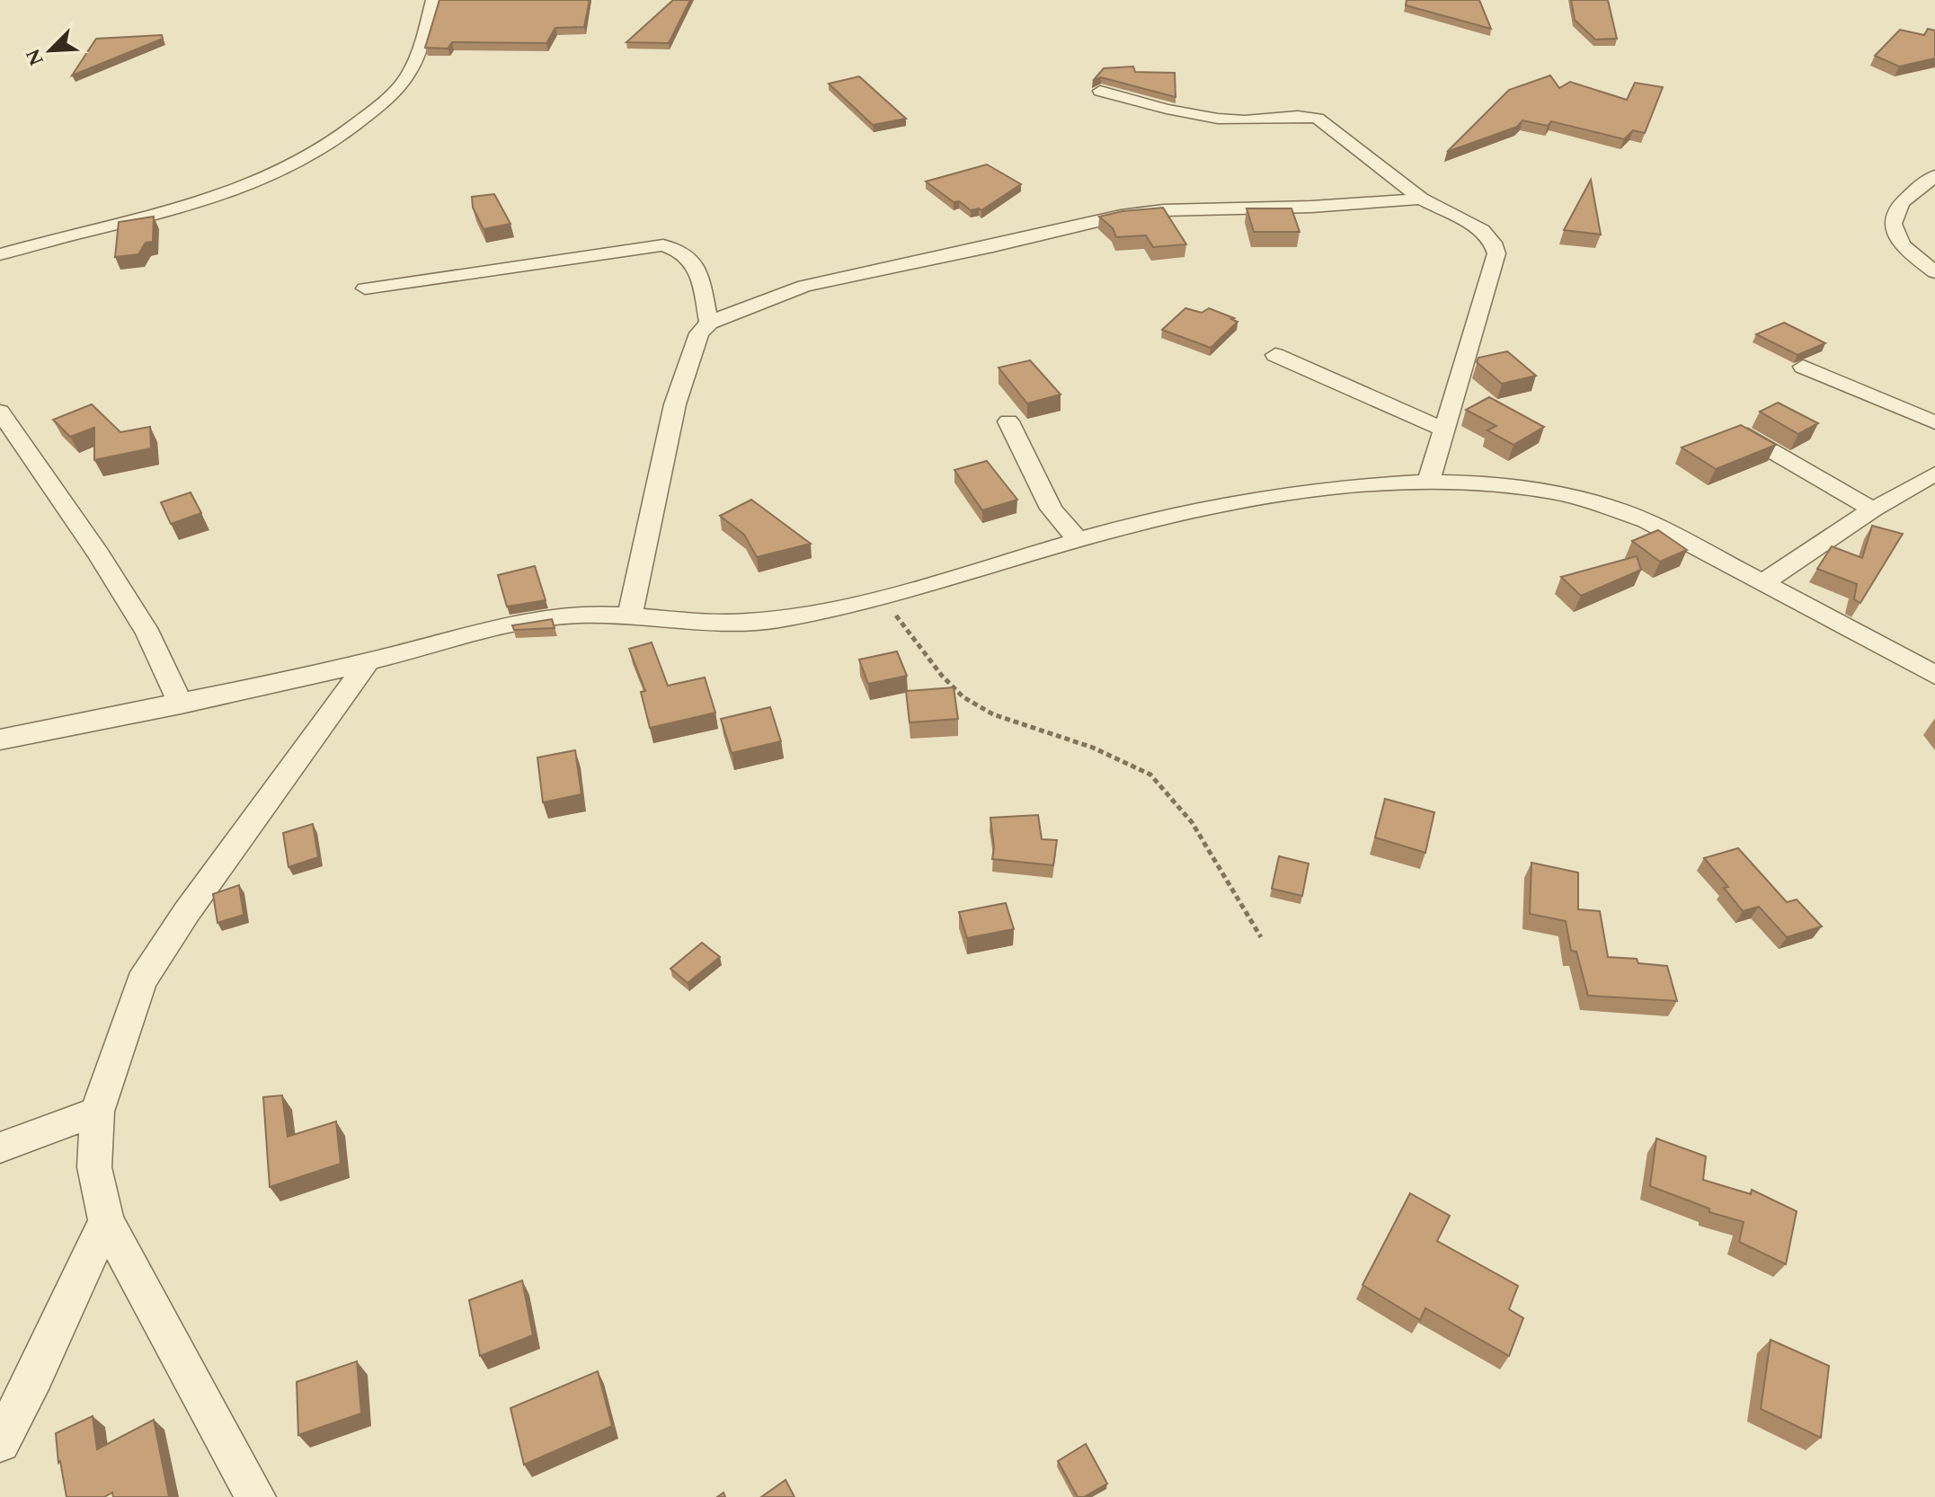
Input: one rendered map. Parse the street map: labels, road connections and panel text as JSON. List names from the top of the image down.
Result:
{
  "north": "bottom left"
}
